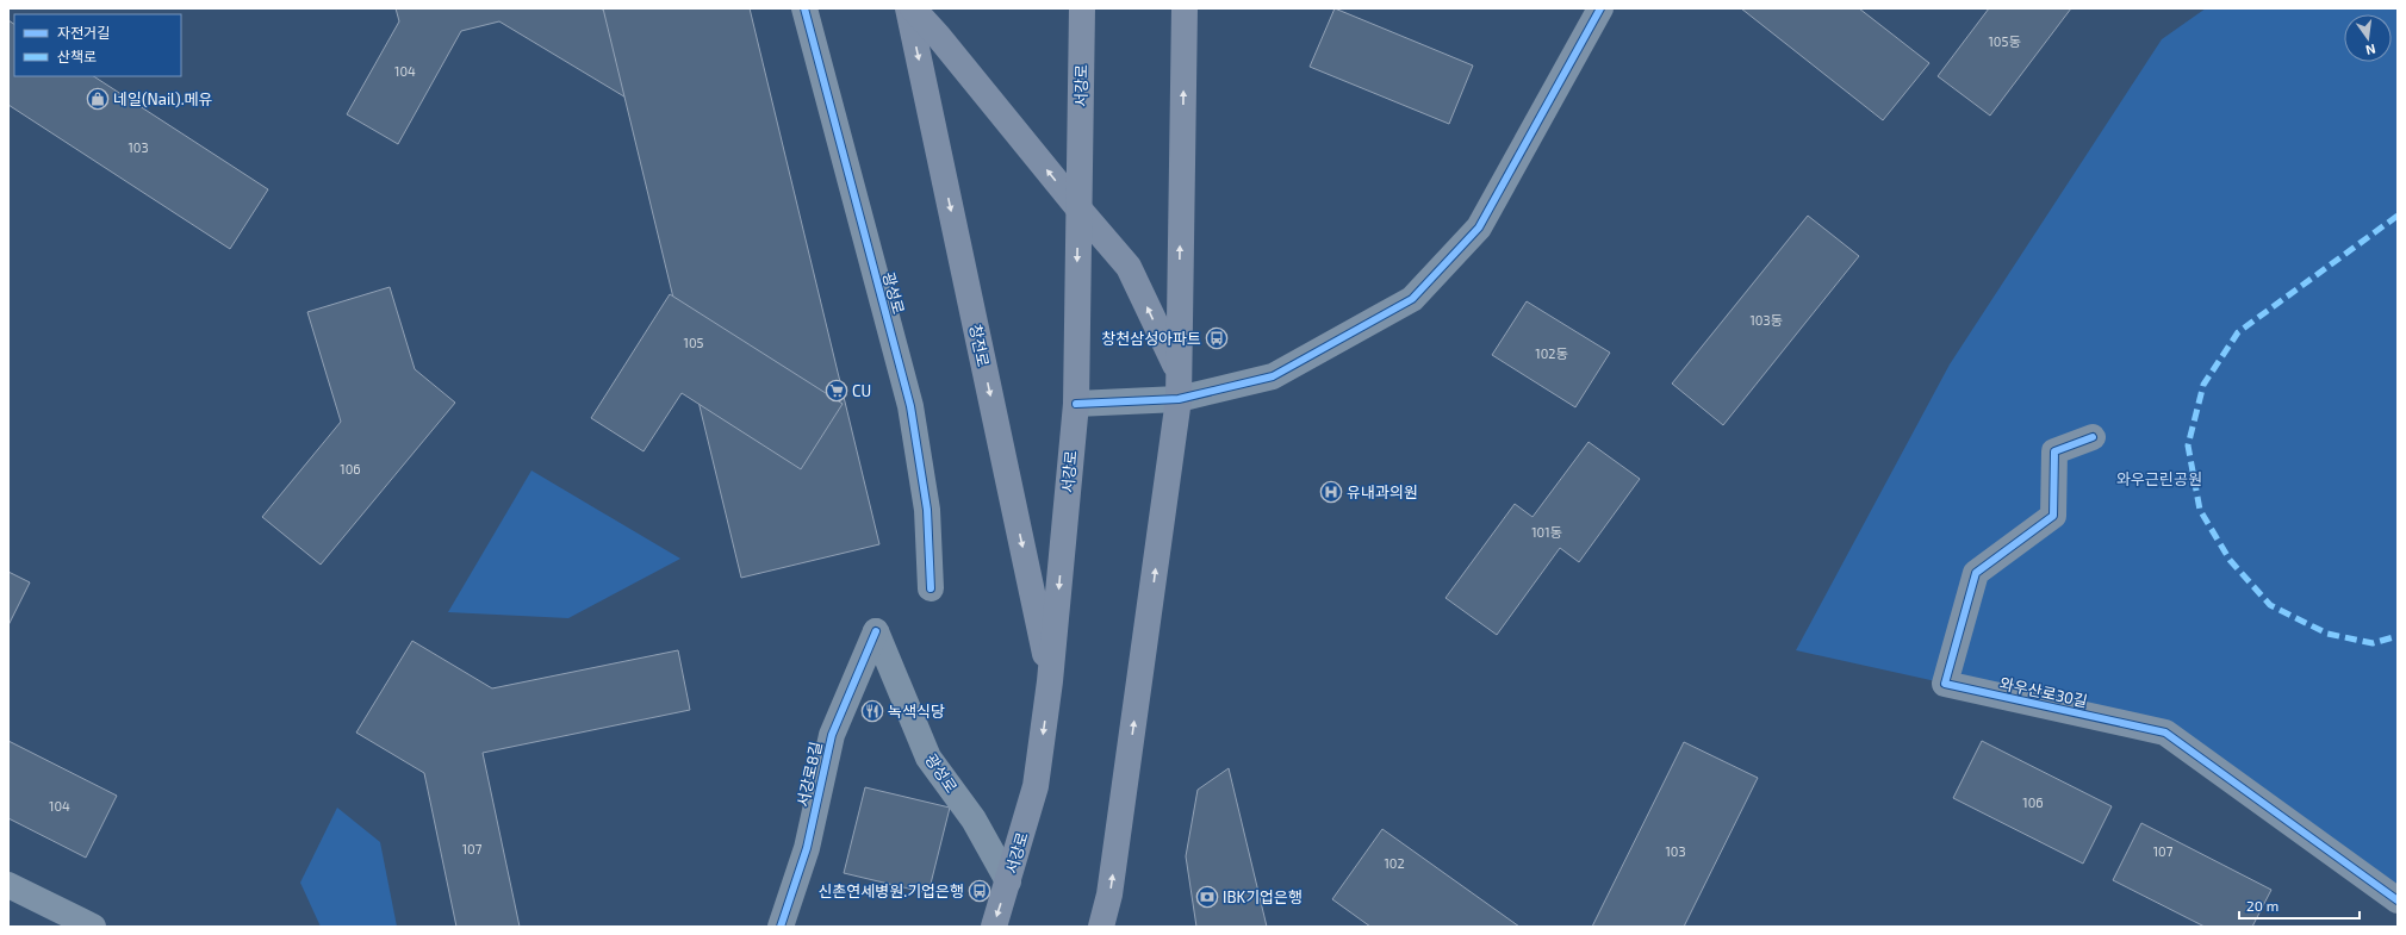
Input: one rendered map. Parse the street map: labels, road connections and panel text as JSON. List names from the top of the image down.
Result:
{
  "streets": {
    "main road": ["서강로", "창전로"],
    "street": ["광성로", "와우산로30길", "서강로8길"]
  },
  "crossings": [
    ["서강로", "광성로"],
    ["서강로", "창전로"],
    ["광성로", "서강로8길"]
  ],
  "parks": ["와우근린공원"],
  "places": {
    "shop": ["네일(Nail).메유"],
    "bus stop": ["창천삼성아파트", "신촌연세병원.기업은행"],
    "supermarket": ["CU"],
    "hospital": ["유내과의원"],
    "restaurant": ["녹색식당"],
    "bank": ["IBK기업은행"]
  },
  "house_numbers": [
    "105동",
    "104",
    "103",
    "103동",
    "105",
    "102동",
    "106",
    "101동",
    "106",
    "104",
    "107",
    "103",
    "107",
    "102"
  ],
  "legend": ["자전거길", "산책로"],
  "scale_bar": "20 m",
  "north": "bottom"
}
